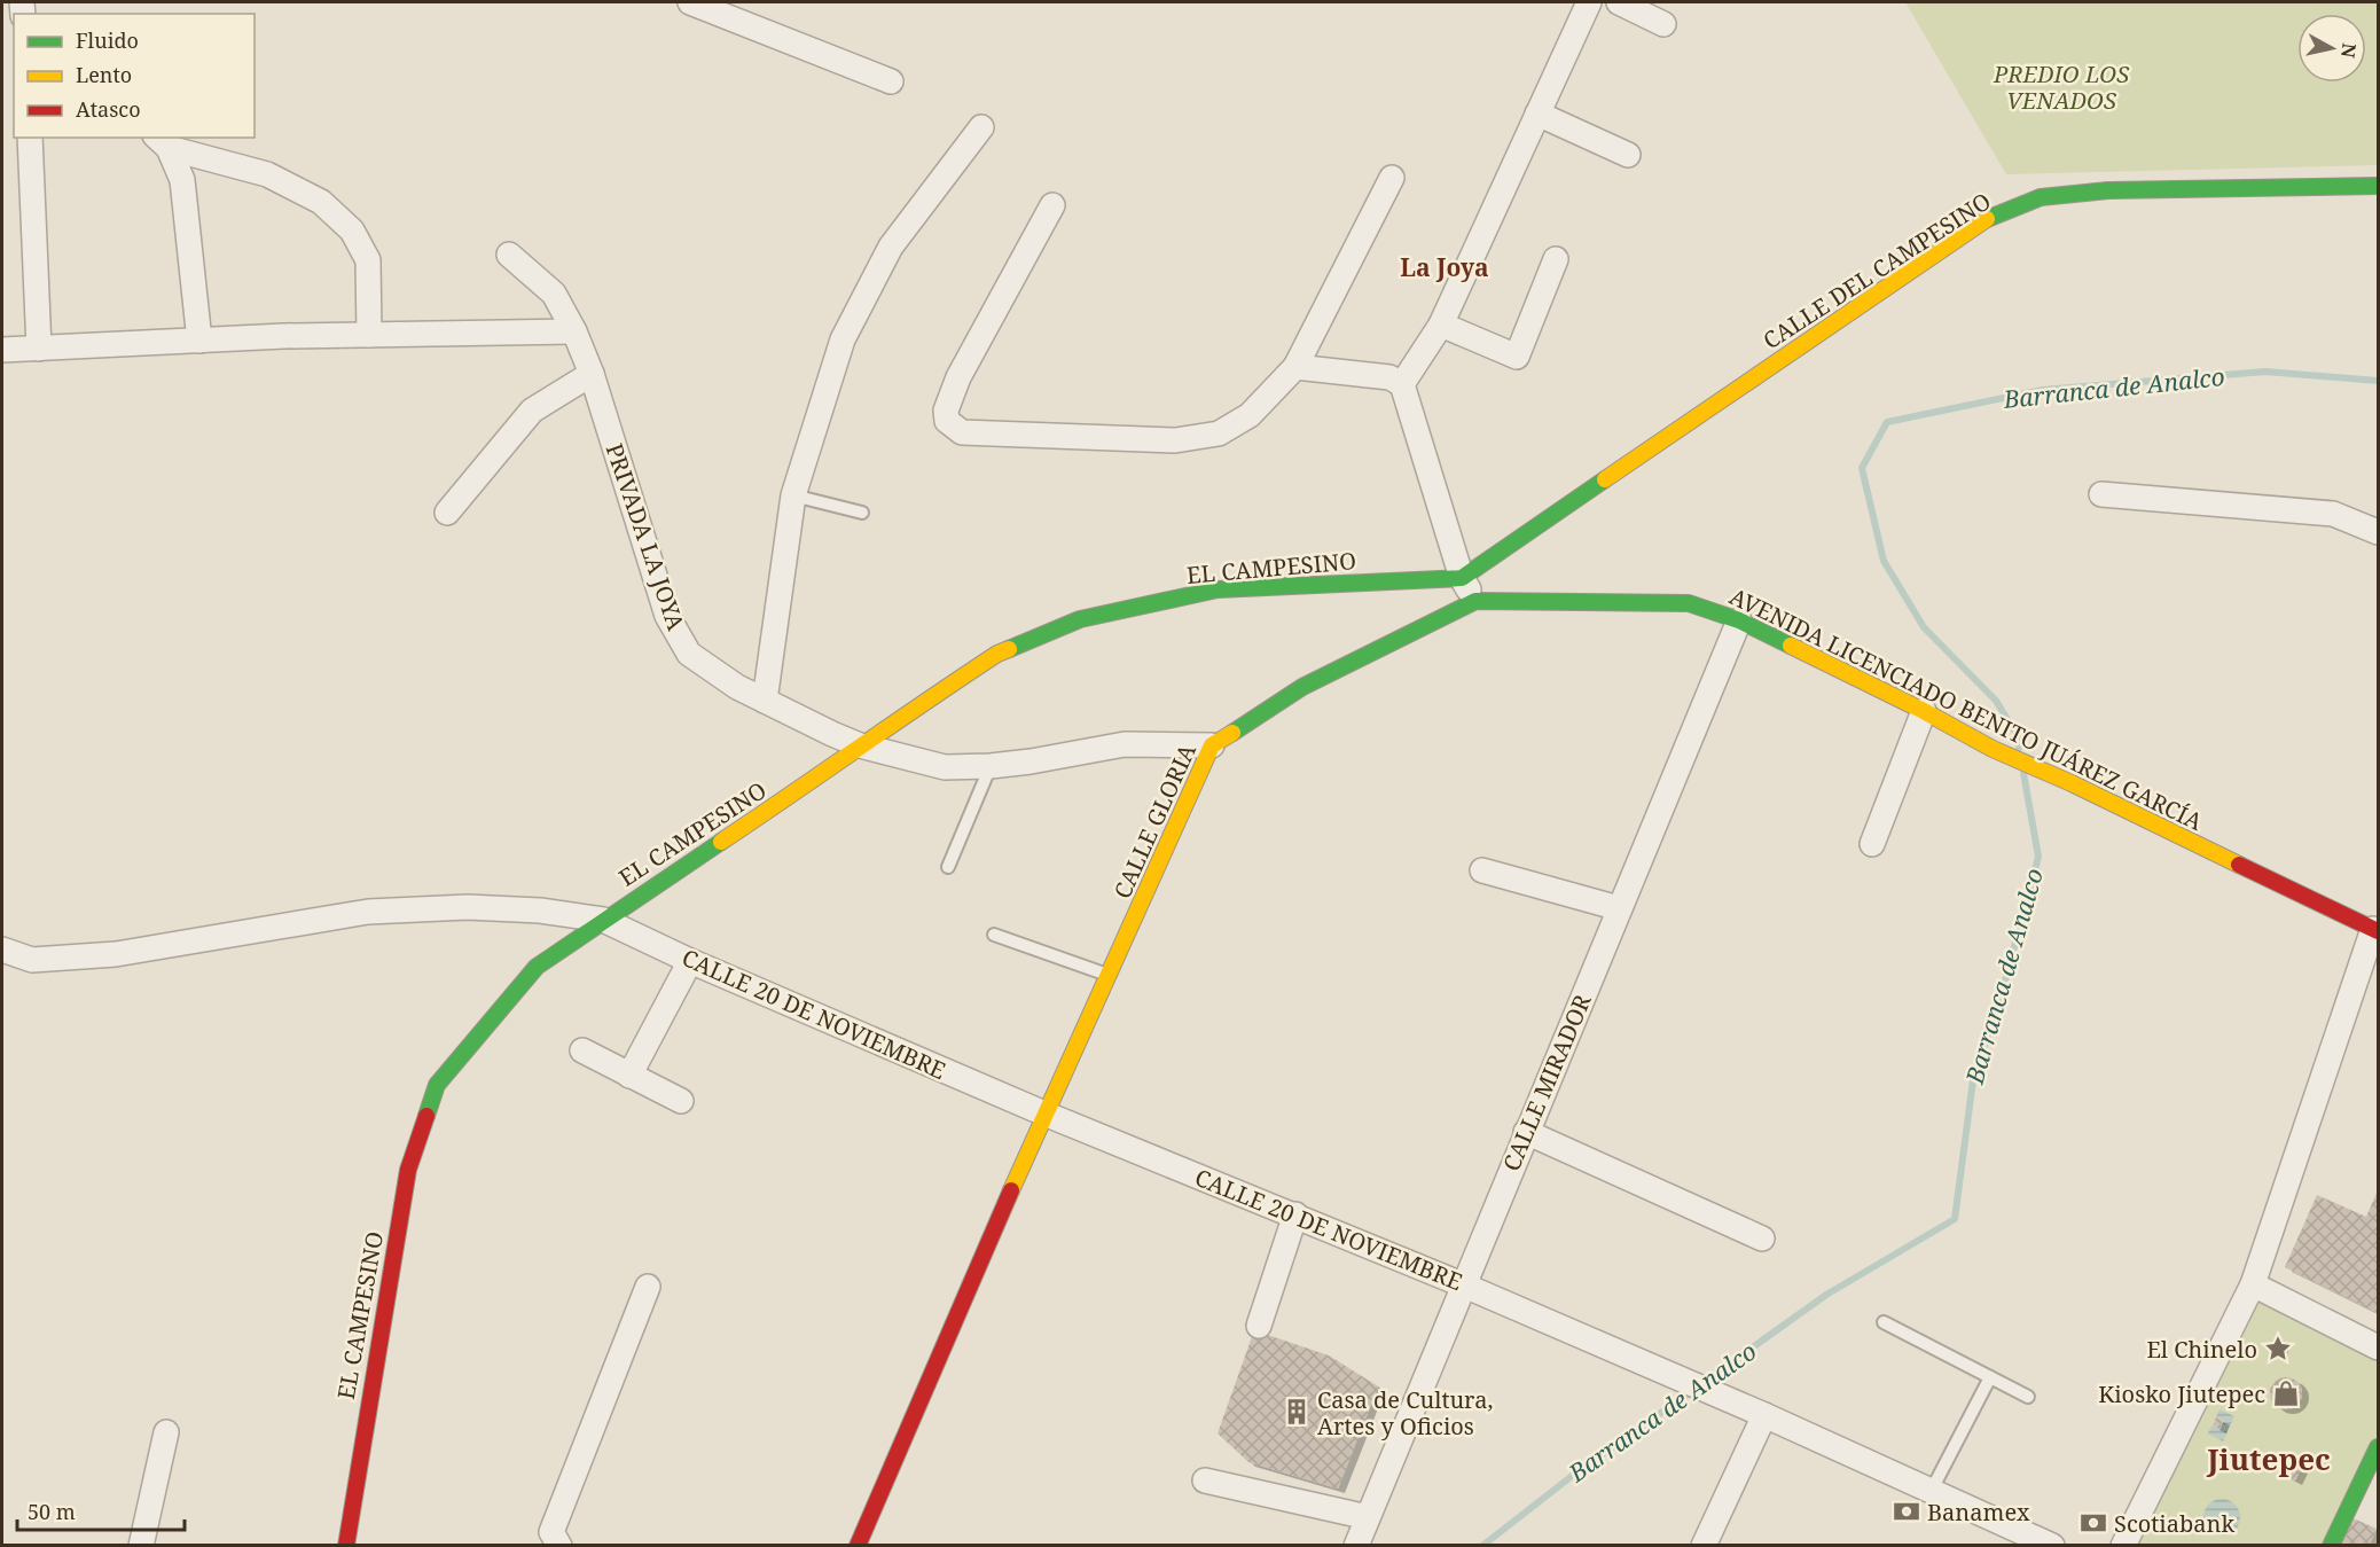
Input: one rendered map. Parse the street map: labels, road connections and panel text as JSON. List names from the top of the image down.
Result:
{
  "streets": {
    "street": [
      "CALLE DEL CAMPESINO",
      "PRIVADA LA JOYA",
      "EL CAMPESINO",
      "AVENIDA LICENCIADO BENITO JUÁREZ GARCÍA",
      "CALLE GLORIA",
      "CALLE 20 DE NOVIEMBRE",
      "CALLE MIRADOR"
    ]
  },
  "crossings": [
    ["CALLE DEL CAMPESINO", "EL CAMPESINO"],
    ["PRIVADA LA JOYA", "EL CAMPESINO"],
    ["PRIVADA LA JOYA", "CALLE GLORIA"],
    ["EL CAMPESINO", "CALLE 20 DE NOVIEMBRE"],
    ["AVENIDA LICENCIADO BENITO JUÁREZ GARCÍA", "CALLE GLORIA"],
    ["AVENIDA LICENCIADO BENITO JUÁREZ GARCÍA", "CALLE MIRADOR"],
    ["CALLE GLORIA", "CALLE 20 DE NOVIEMBRE"],
    ["CALLE 20 DE NOVIEMBRE", "CALLE MIRADOR"]
  ],
  "districts": ["La Joya", "Jiutepec"],
  "water": ["Barranca de Analco"],
  "parks": ["PREDIO LOS VENADOS"],
  "places": {
    "place": ["El Chinelo"],
    "shop": ["Kiosko Jiutepec"],
    "building": ["Casa de Cultura, Artes y Oficios"],
    "bank": ["Banamex", "Scotiabank"]
  },
  "legend": ["Fluido", "Lento", "Atasco"],
  "scale_bar": "50 m",
  "north": "right"
}
